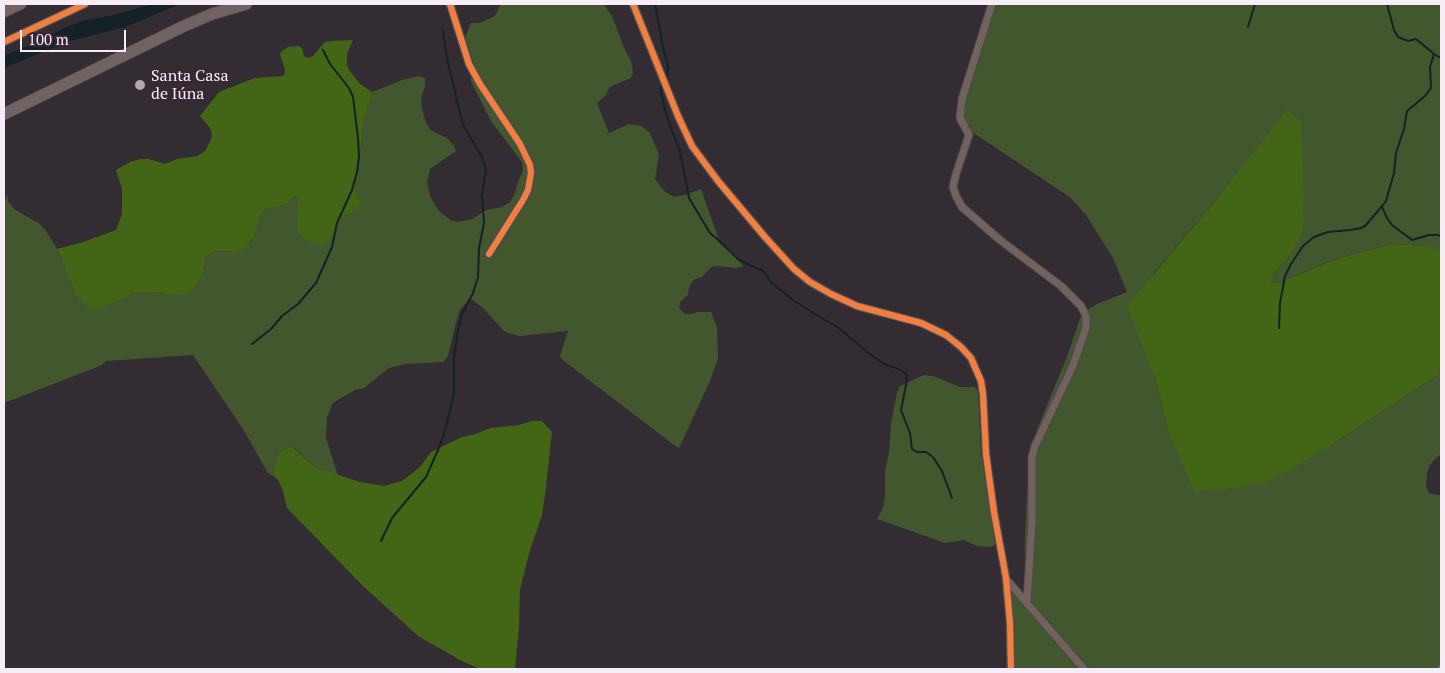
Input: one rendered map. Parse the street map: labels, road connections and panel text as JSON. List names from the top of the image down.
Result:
{
  "places": ["Santa Casa de Iúna"],
  "scale_bar": "100 m"
}
